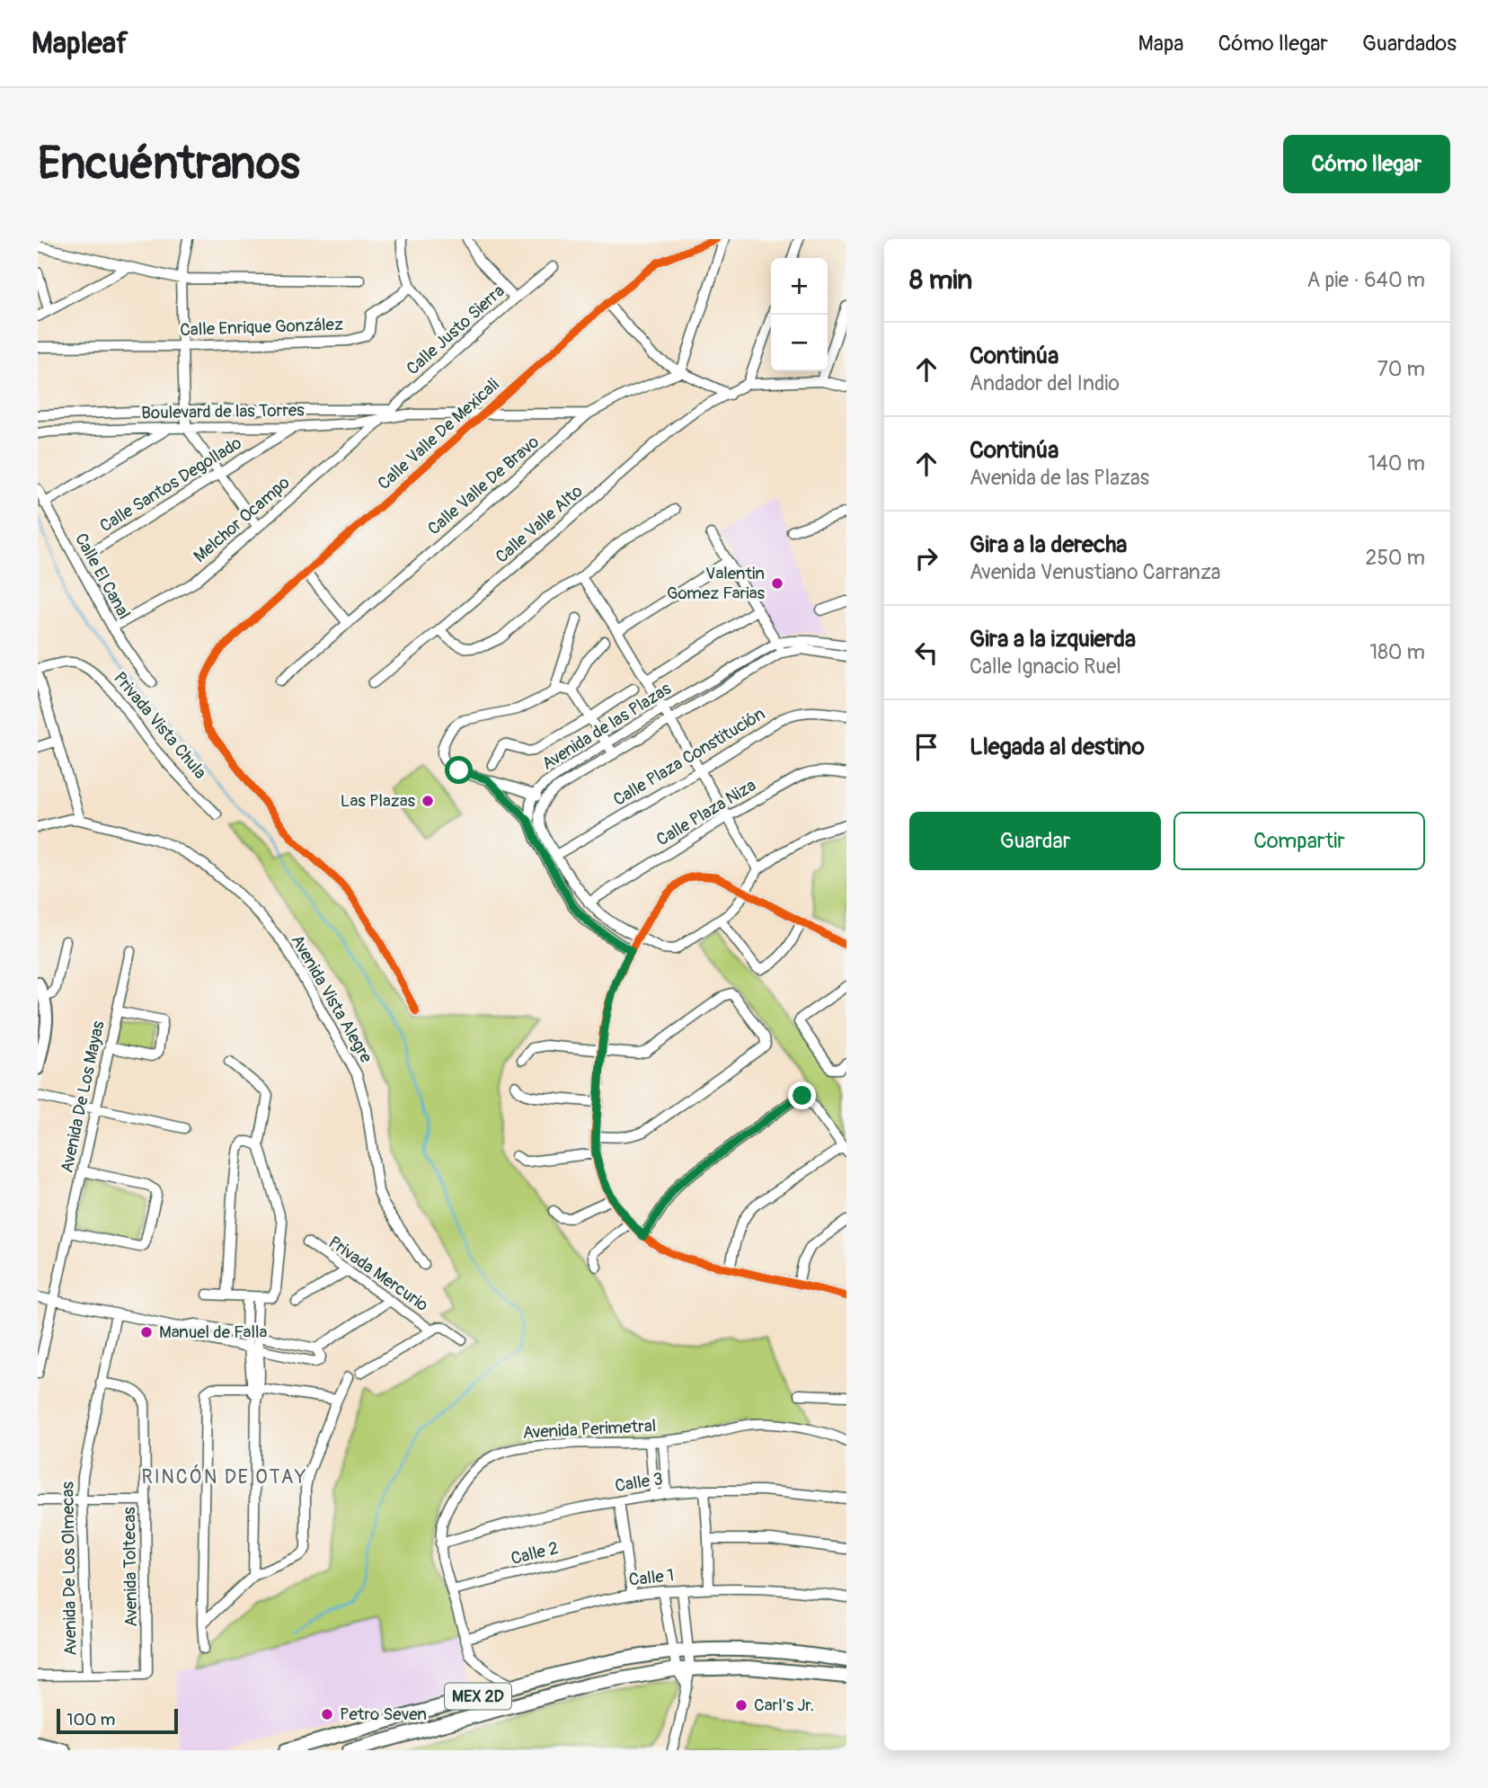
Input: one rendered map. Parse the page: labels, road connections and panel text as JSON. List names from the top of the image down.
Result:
{
  "streets": {
    "highway": ["MEX 2D"],
    "street": [
      "Calle Enrique González",
      "Calle Justo Sierra",
      "Boulevard de las Torres",
      "Calle Valle De Mexicali",
      "Calle Santos Degollado",
      "Calle Valle De Bravo",
      "Melchor Ocampo",
      "Calle Valle Alto",
      "Calle El Canal",
      "Privada Vista Chula",
      "Avenida de las Plazas",
      "Calle Plaza Constitución",
      "Calle Plaza Niza",
      "Avenida Vista Alegre",
      "Avenida De Los Mayas",
      "Privada Mercurio",
      "Avenida Perimetral",
      "Calle 3",
      "Calle 2",
      "Avenida Toltecas",
      "Avenida De Los Olmecas",
      "Calle 1"
    ]
  },
  "crossings": [
    ["Calle Justo Sierra", "Boulevard de las Torres"],
    ["Calle Justo Sierra", "Melchor Ocampo"],
    ["Boulevard de las Torres", "Calle Valle De Mexicali"],
    ["Boulevard de las Torres", "Calle Santos Degollado"],
    ["Boulevard de las Torres", "Calle Valle De Bravo"],
    ["Boulevard de las Torres", "Melchor Ocampo"],
    ["Melchor Ocampo", "Calle El Canal"],
    ["Avenida Perimetral", "Calle 3"],
    ["Avenida Perimetral", "Calle 2"],
    ["Avenida Perimetral", "Calle 1"],
    ["Avenida Perimetral", "MEX 2D"],
    ["Avenida Toltecas", "Avenida De Los Olmecas"]
  ],
  "districts": ["RINCÓN DE OTAY"],
  "places": [
    "Valentin Gomez Farias",
    "Las Plazas",
    "Manuel de Falla",
    "Carl's Jr.",
    "Petro Seven"
  ],
  "scale_bar": "100 m",
  "page": {
    "header": "Mapleaf",
    "nav": ["Mapa", "Cómo llegar", "Guardados"],
    "buttons": [
      "Cómo llegar",
      ["Guardar", "Compartir"]
    ],
    "title": "Encuéntranos",
    "heading": ["8 min", "A pie · 640 m"],
    "map_buttons": ["+", "−"],
    "list": [
      ["Continúa", "Andador del Indio", "70 m"],
      ["Continúa", "Avenida de las Plazas", "140 m"],
      ["Gira a la derecha", "Avenida Venustiano Carranza", "250 m"],
      ["Gira a la izquierda", "Calle Ignacio Ruel", "180 m"],
      "Llegada al destino"
    ],
    "scale": "100 m"
  }
}
